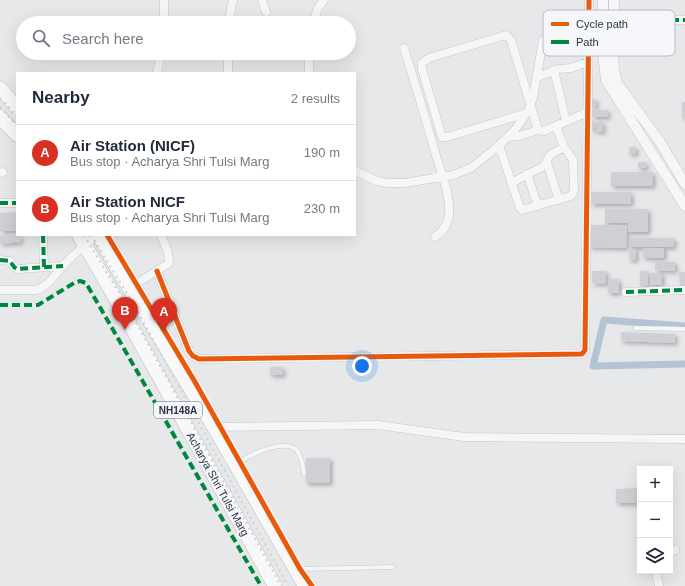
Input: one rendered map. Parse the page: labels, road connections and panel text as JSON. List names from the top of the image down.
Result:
{
  "streets": {
    "highway": ["NH148A", "Acharya Shri Tulsi Marg"]
  },
  "legend": ["Cycle path", "Path"],
  "page": {
    "search": "Search here",
    "heading": ["Nearby", "2 results"],
    "list": [
      {
        "mark": "A",
        "name": "Air Station (NICF)",
        "note": "Bus stop · Acharya Shri Tulsi Marg",
        "value": "190 m"
      },
      {
        "mark": "B",
        "name": "Air Station NICF",
        "note": "Bus stop · Acharya Shri Tulsi Marg",
        "value": "230 m"
      }
    ],
    "pins": ["B", "A"],
    "map_buttons": ["+", "−"]
  }
}
